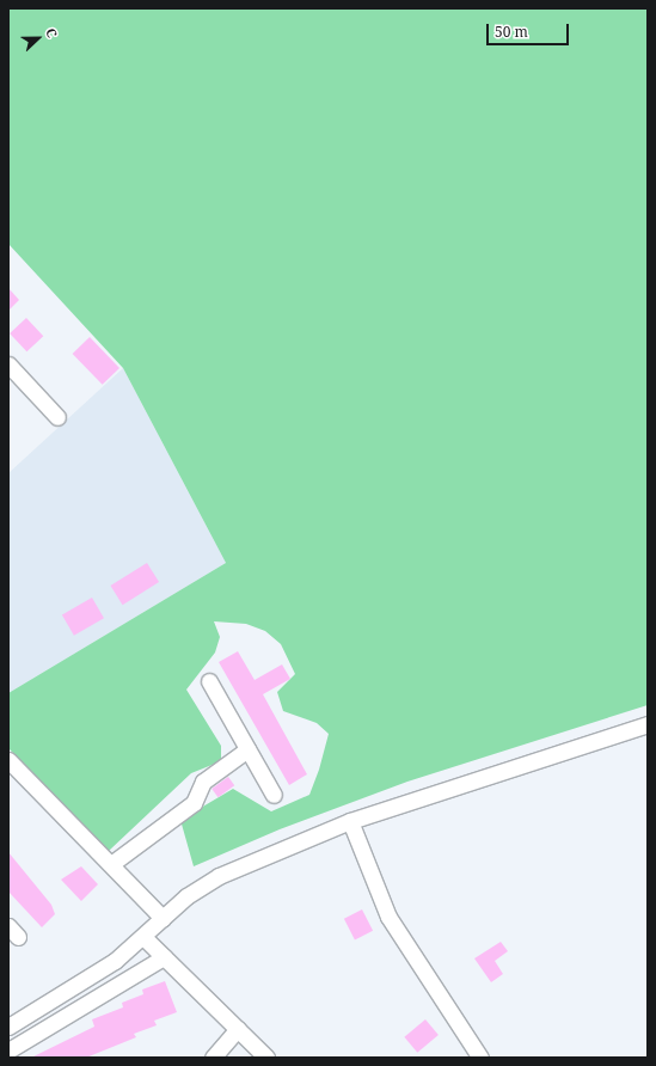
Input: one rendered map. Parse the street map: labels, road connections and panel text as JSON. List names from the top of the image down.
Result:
{
  "scale_bar": "50 m",
  "north": "right"
}
